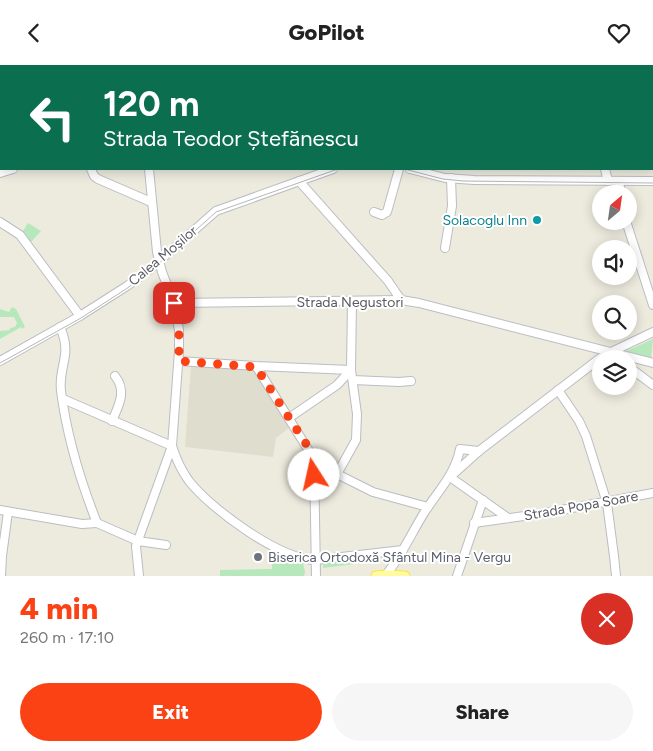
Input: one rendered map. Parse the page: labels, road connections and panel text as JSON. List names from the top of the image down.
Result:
{
  "streets": {
    "street": ["Calea Moșilor", "Strada Negustori", "Strada Popa Soare"]
  },
  "places": ["Solacoglu Inn", "Biserica Ortodoxă Sfântul Mina - Vergu"],
  "north": "top right",
  "page": {
    "header": "GoPilot",
    "turn": ["120 m", "Strada Teodor Ștefănescu"],
    "heading": ["4 min", "260 m · 17:10"],
    "buttons": ["Exit", "Share"]
  }
}
